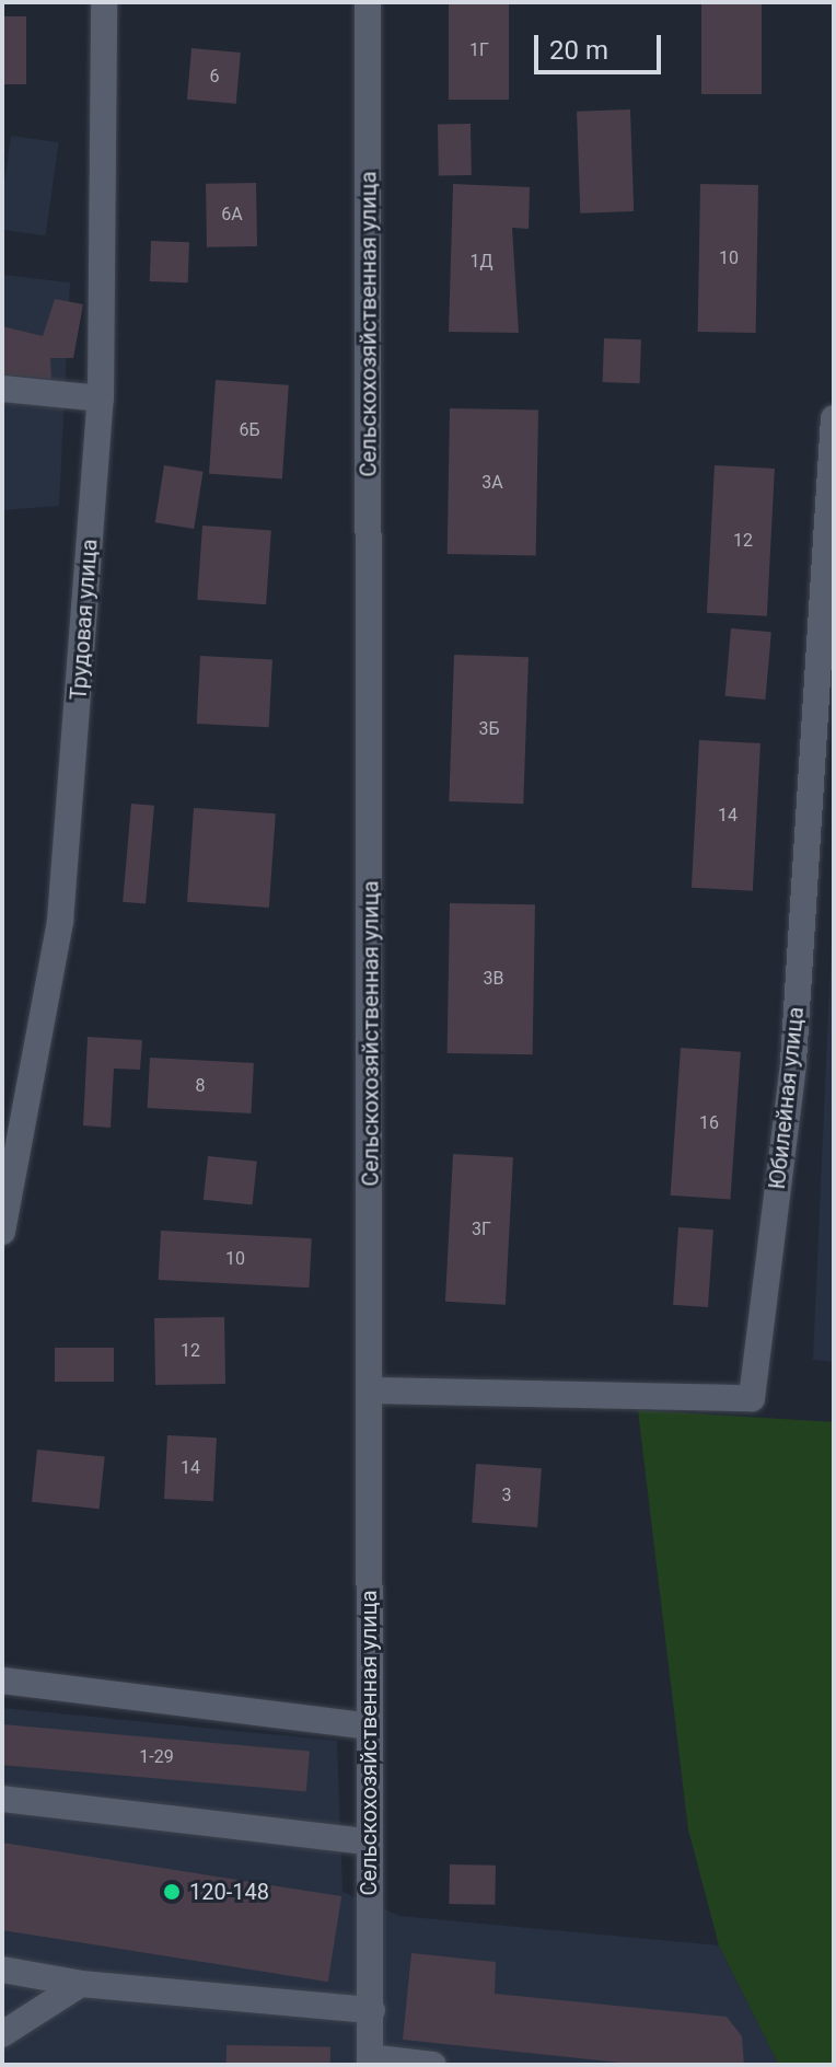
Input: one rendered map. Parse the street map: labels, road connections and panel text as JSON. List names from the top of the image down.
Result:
{
  "streets": {
    "street": ["Сельскохозяйственная улица", "Трудовая улица", "Юбилейная улица"]
  },
  "crossings": [
    ["Сельскохозяйственная улица", "Юбилейная улица"]
  ],
  "places": ["120-148"],
  "house_numbers": [
    "1Г",
    "6",
    "6А",
    "10",
    "1Д",
    "6Б",
    "3А",
    "12",
    "3Б",
    "14",
    "3В",
    "8",
    "16",
    "3Г",
    "10",
    "12",
    "14",
    "3",
    "1-29"
  ],
  "scale_bar": "20 m"
}
